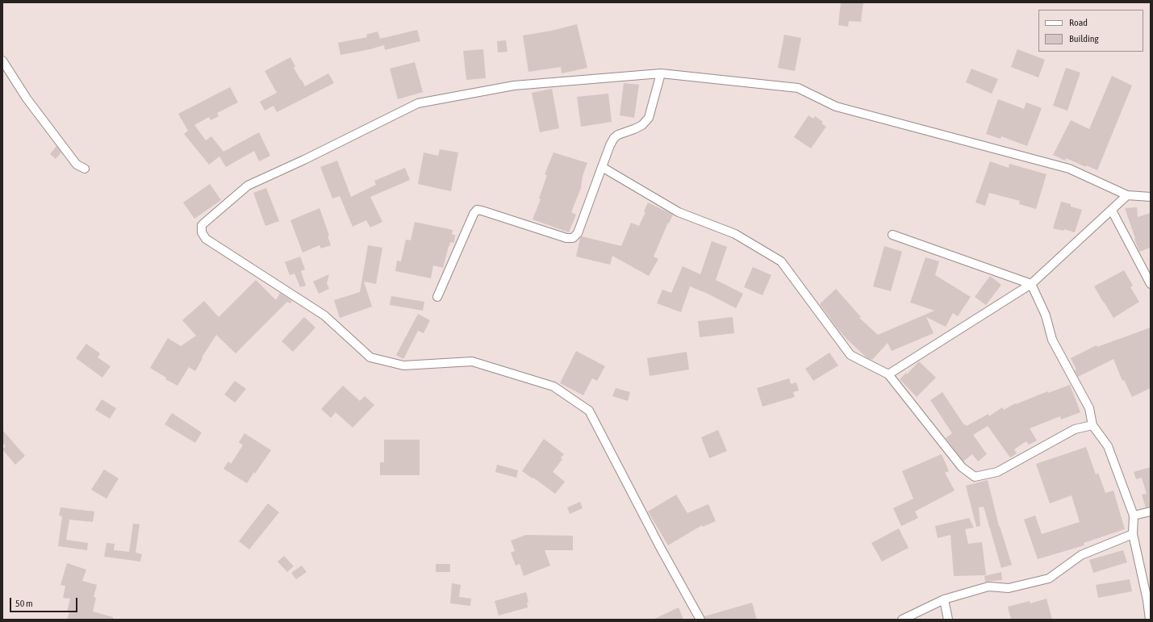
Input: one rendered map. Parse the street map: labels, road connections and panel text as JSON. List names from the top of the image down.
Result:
{
  "legend": ["Road", "Building"],
  "scale_bar": "50 m"
}
